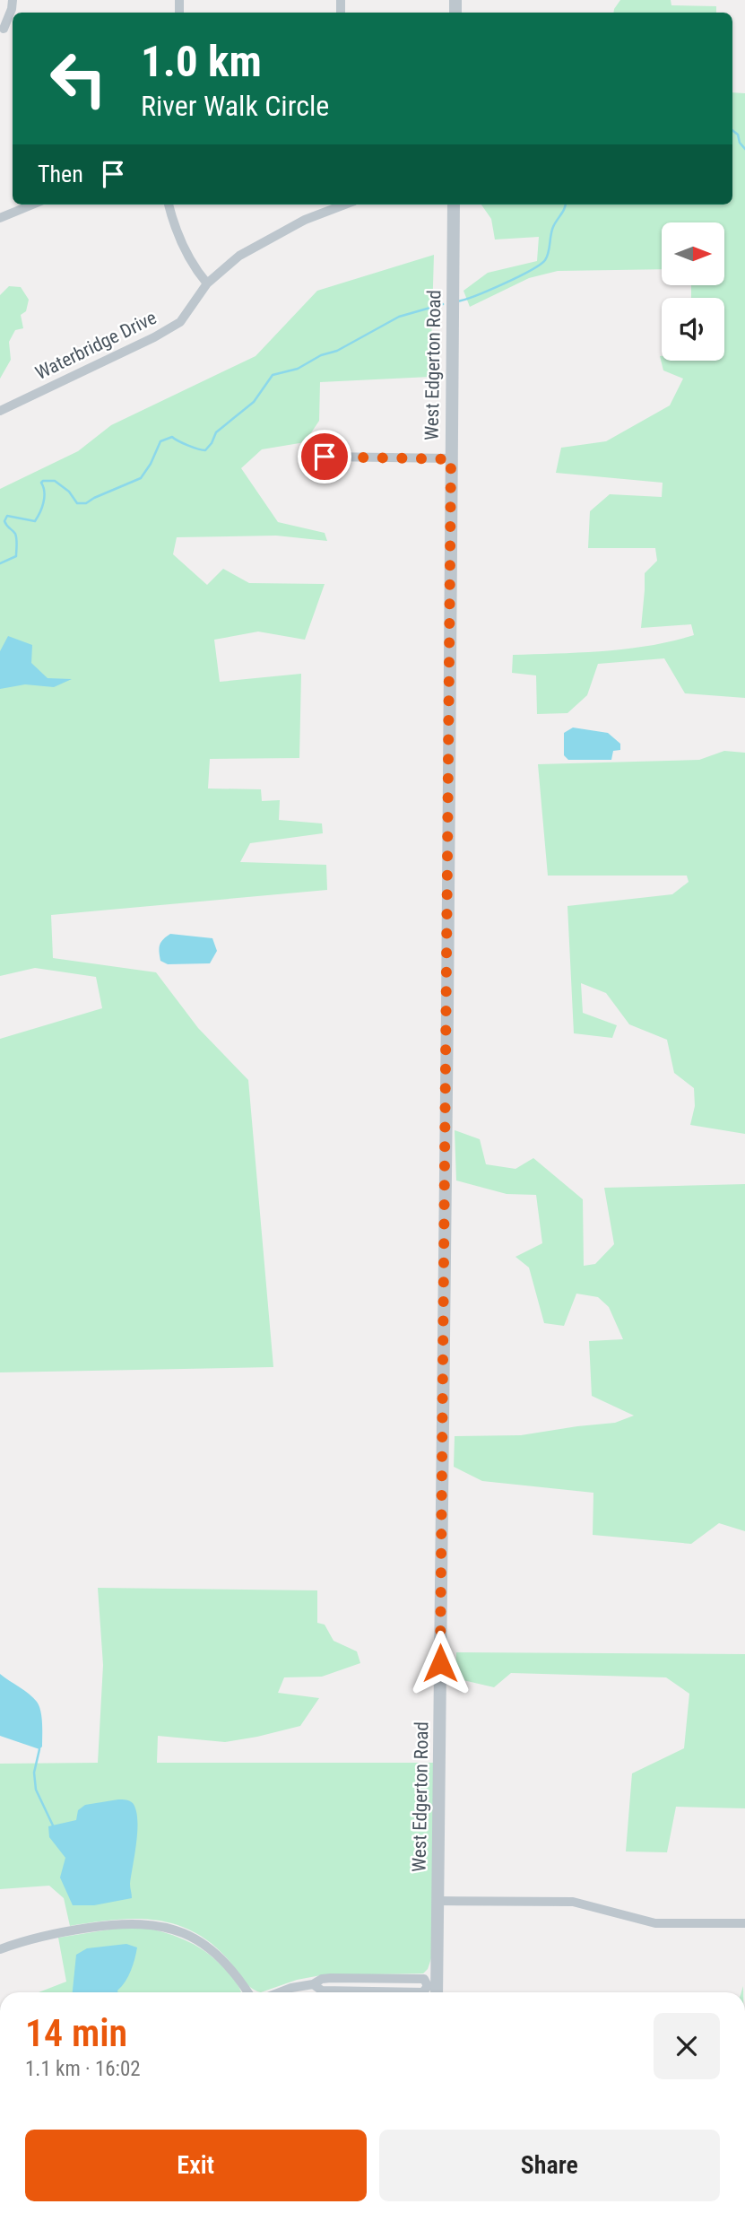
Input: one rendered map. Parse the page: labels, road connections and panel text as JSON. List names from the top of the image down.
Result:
{
  "streets": {
    "street": ["Waterbridge Drive", "West Edgerton Road"]
  },
  "north": "right",
  "page": {
    "turn": ["1.0 km", "River Walk Circle"],
    "then": "Then",
    "heading": ["14 min", "1.1 km · 16:02"],
    "buttons": ["Exit", "Share"]
  }
}
